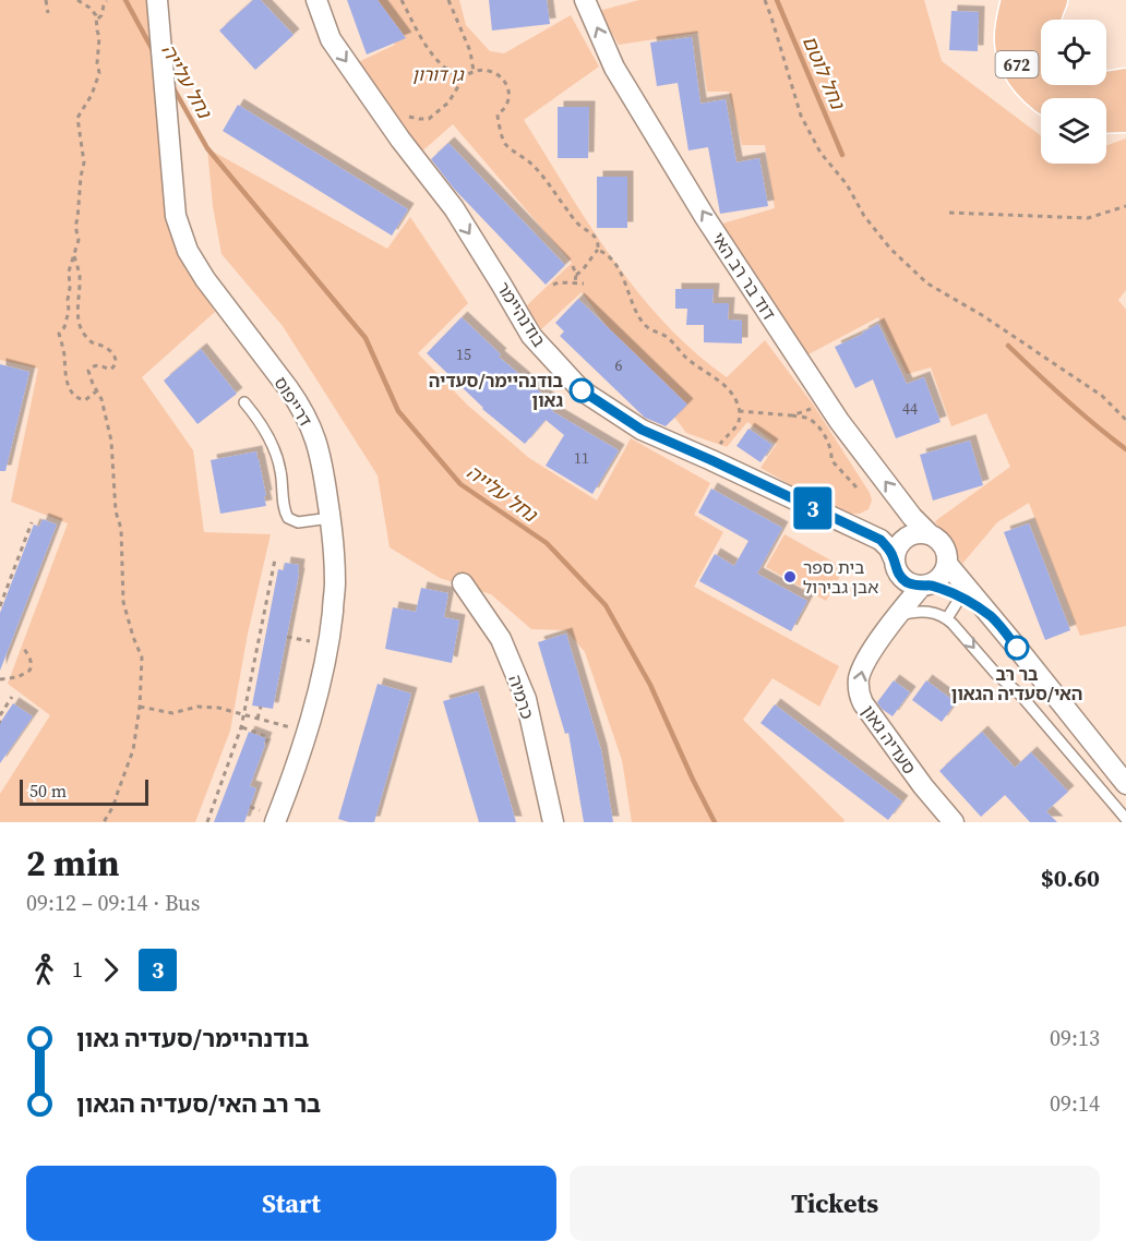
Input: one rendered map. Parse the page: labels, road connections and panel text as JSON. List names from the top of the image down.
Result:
{
  "streets": {
    "main road": ["672"],
    "street": [
      "דוד בר רב האי",
      "בודנהיימר",
      "דרייפוס",
      "כרמיה",
      "סעדיה גאון"
    ]
  },
  "crossings": [
    ["דוד בר רב האי", "בודנהיימר"],
    ["דוד בר רב האי", "סעדיה גאון"],
    ["בודנהיימר", "סעדיה גאון"]
  ],
  "one_way": ["דוד בר רב האי", "בודנהיימר"],
  "water": ["נחל לוטם", "נחל עלייה"],
  "parks": ["גן דורון"],
  "places": ["בודנהיימר/סעדיה גאון", "בית ספר אבן גבירול", "בר רב האי/סעדיה הגאון"],
  "lines": ["bus line 3"],
  "house_numbers": [
    "15",
    "6",
    "44",
    "11"
  ],
  "scale_bar": "50 m",
  "page": {
    "on_map": "3",
    "scale": "50 m",
    "heading": ["2 min", "09:12 – 09:14 · Bus", "$0.60"],
    "legs": ["1", "3"],
    "list": [
      {
        "name": "בודנהיימר/סעדיה גאון",
        "value": "09:13"
      },
      {
        "name": "בר רב האי/סעדיה הגאון",
        "value": "09:14"
      }
    ],
    "buttons": ["Start", "Tickets"]
  }
}
